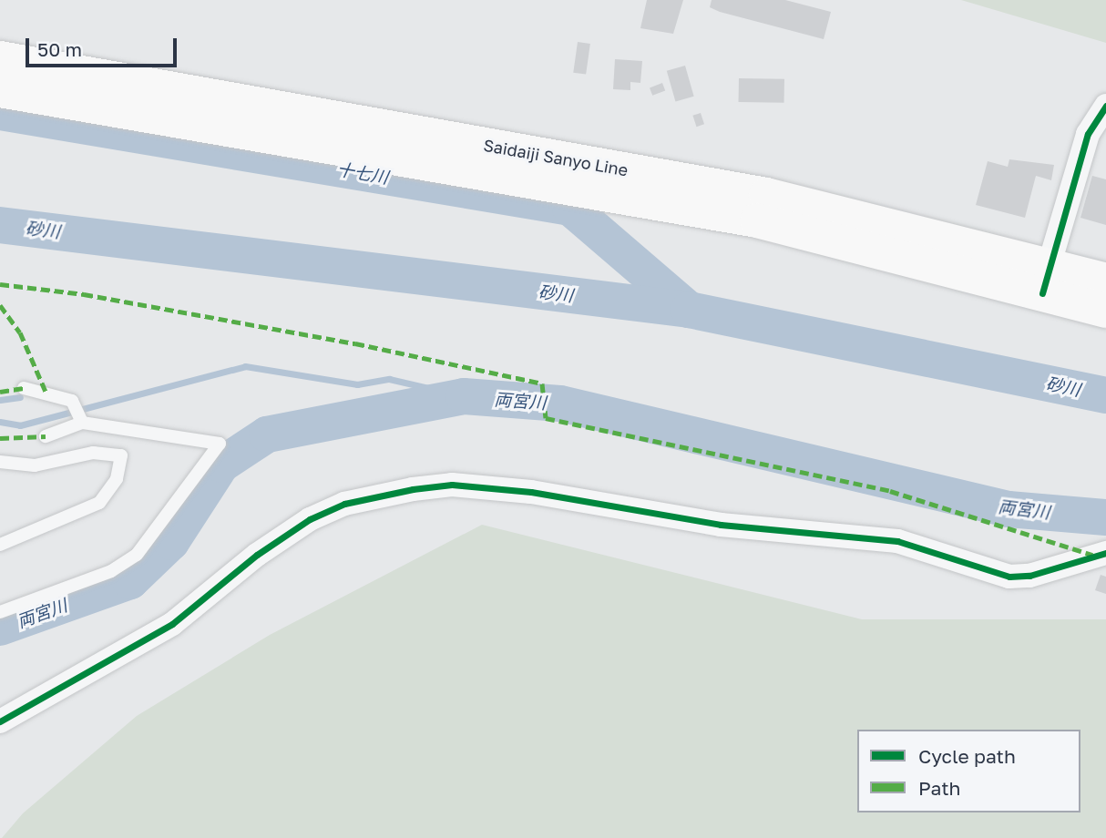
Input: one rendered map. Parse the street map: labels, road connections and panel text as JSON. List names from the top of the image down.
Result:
{
  "streets": {
    "main road": ["Saidaiji Sanyo Line"]
  },
  "water": ["十七川", "砂川", "両宮川"],
  "legend": ["Cycle path", "Path"],
  "scale_bar": "50 m"
}
